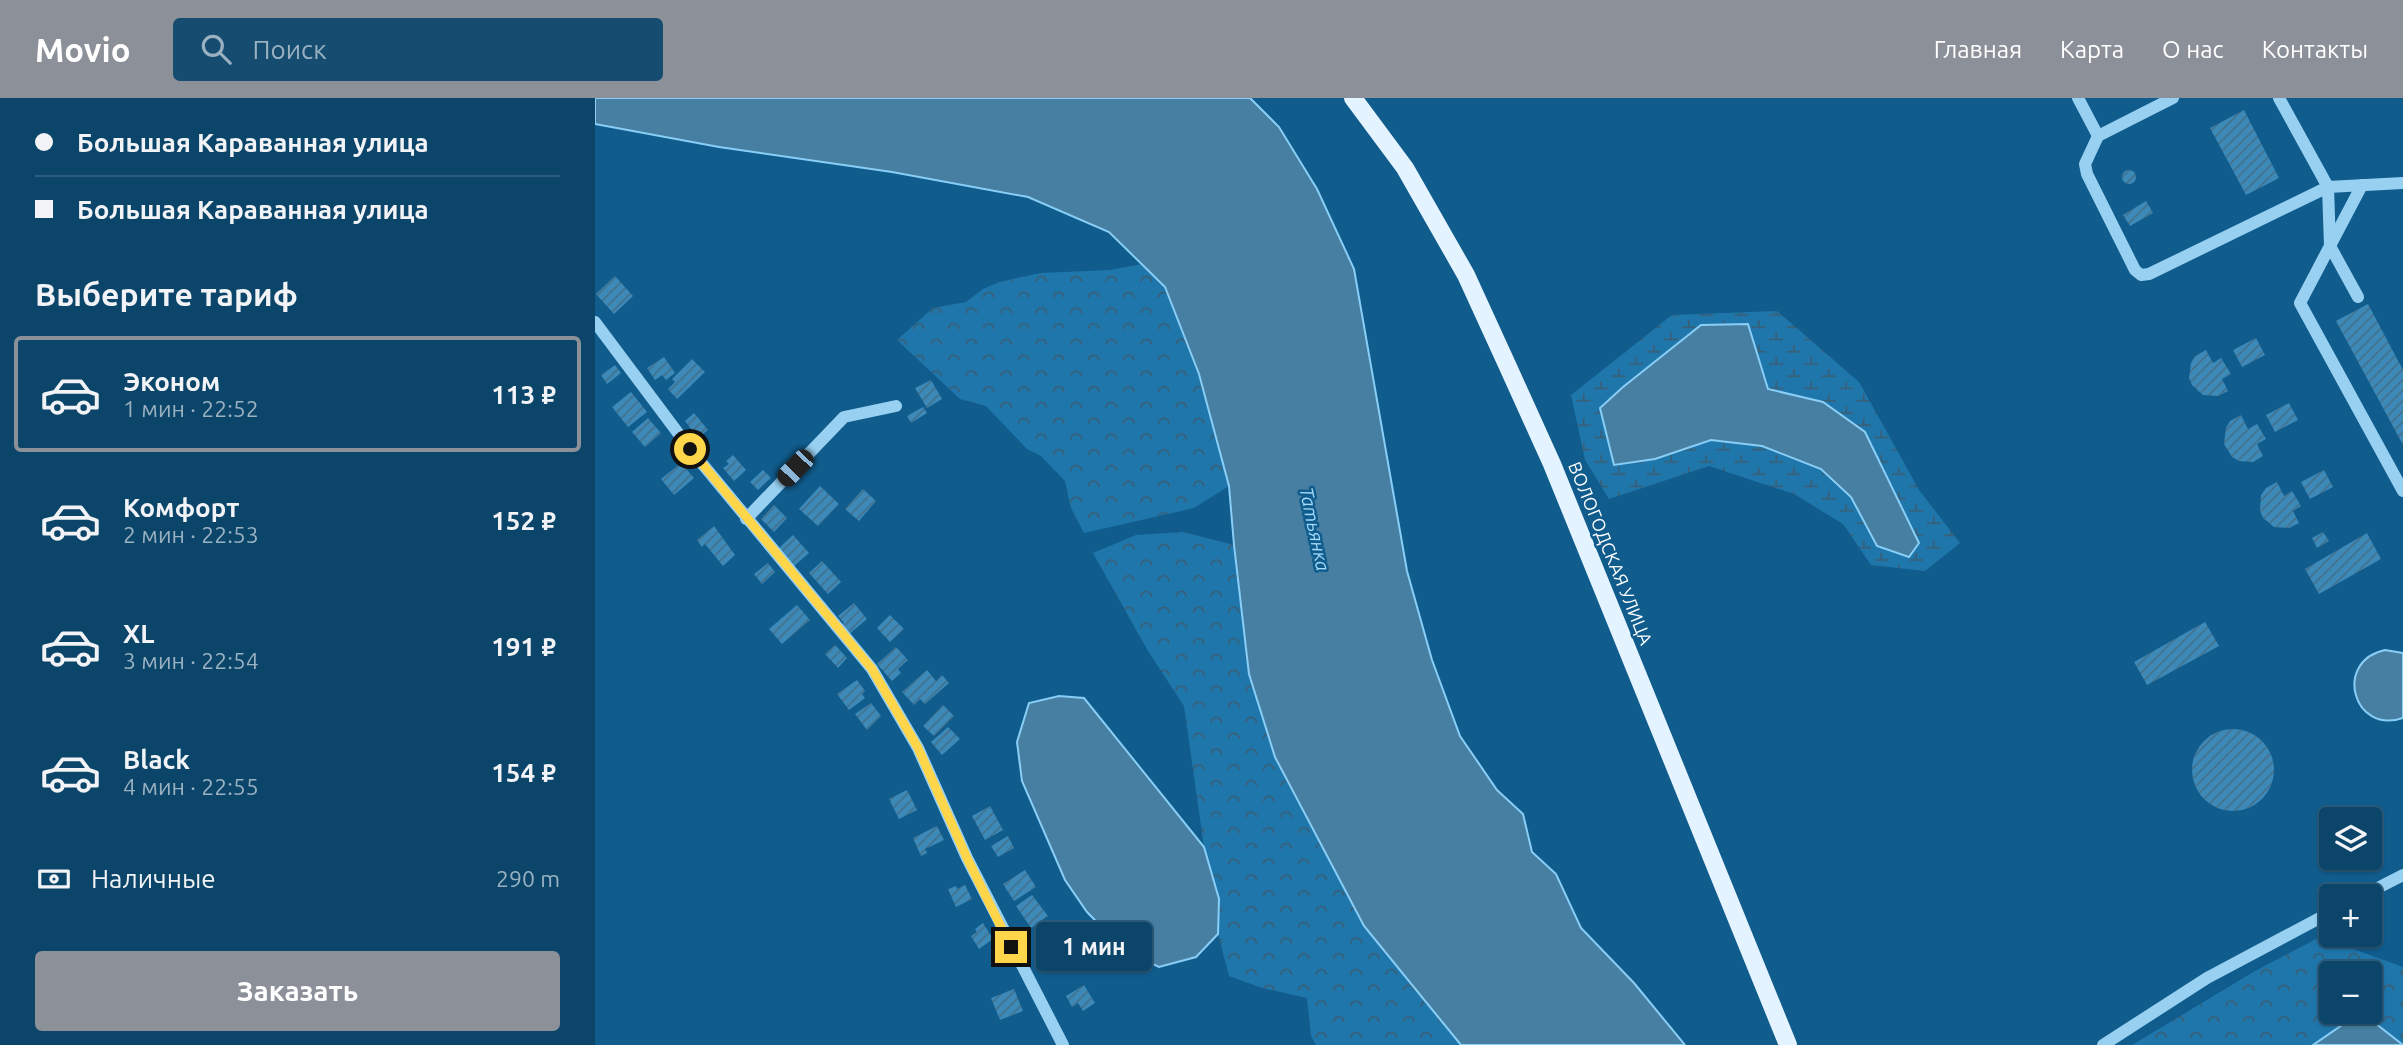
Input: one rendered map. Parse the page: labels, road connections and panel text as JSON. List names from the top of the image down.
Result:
{
  "streets": {
    "main road": ["ВОЛОГОДСКАЯ УЛИЦА"]
  },
  "water": ["Татьянка"],
  "page": {
    "header": "Movio",
    "search": "Поиск",
    "nav": [
      "Главная",
      "Карта",
      "О нас",
      "Контакты"
    ],
    "banner": ["Большая Караванная улица", "Большая Караванная улица"],
    "heading": "Выберите тариф",
    "list": [
      {
        "name": "Эконом",
        "note": "1 мин · 22:52",
        "value": "113 ₽"
      },
      {
        "name": "Комфорт",
        "note": "2 мин · 22:53",
        "value": "152 ₽"
      },
      {
        "name": "XL",
        "note": "3 мин · 22:54",
        "value": "191 ₽"
      },
      {
        "name": "Black",
        "note": "4 мин · 22:55",
        "value": "154 ₽"
      }
    ],
    "map_buttons": ["+", "−"],
    "pay": ["Наличные", "290 m"],
    "bubble": "1 мин",
    "buttons": "Заказать"
  }
}
